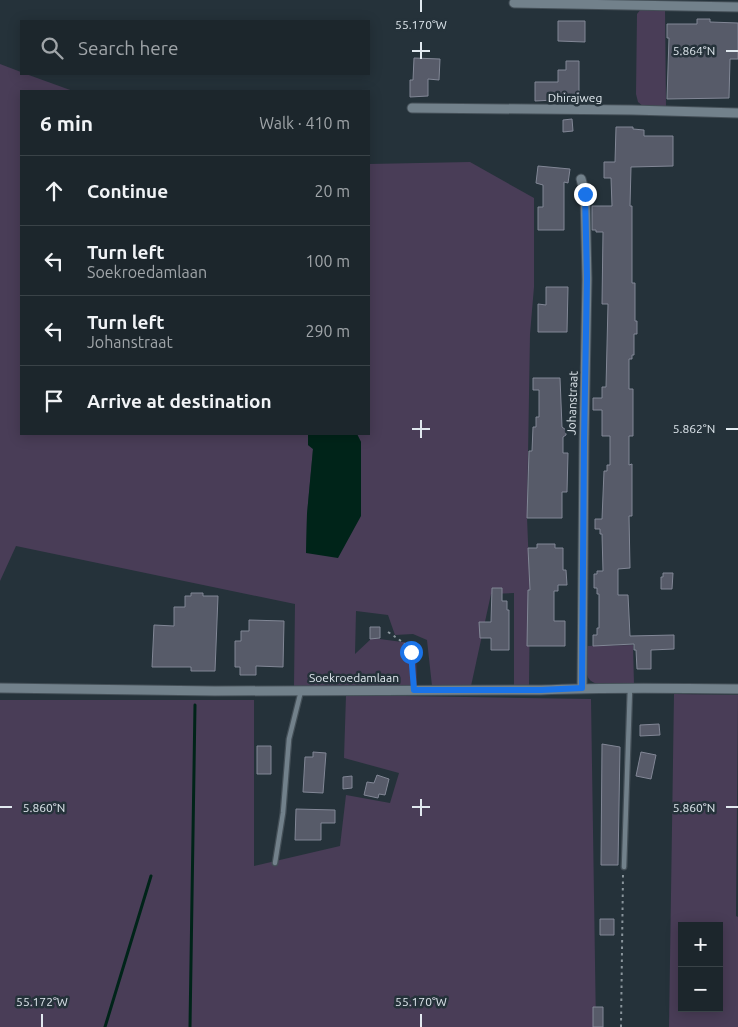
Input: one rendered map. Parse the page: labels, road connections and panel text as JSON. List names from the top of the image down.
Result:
{
  "streets": {
    "street": ["Dhirajweg", "Johanstraat", "Soekroedamlaan"]
  },
  "crossings": [
    ["Johanstraat", "Soekroedamlaan"]
  ],
  "page": {
    "search": "Search here",
    "heading": ["6 min", "Walk · 410 m"],
    "list": [
      ["Continue", "20 m"],
      ["Turn left", "Soekroedamlaan", "100 m"],
      ["Turn left", "Johanstraat", "290 m"],
      "Arrive at destination"
    ],
    "map_buttons": ["+", "−"]
  },
  "coordinates": [
    "55.170°W",
    "5.864°N",
    "5.862°N",
    "5.860°N",
    "55.172°W"
  ]
}
